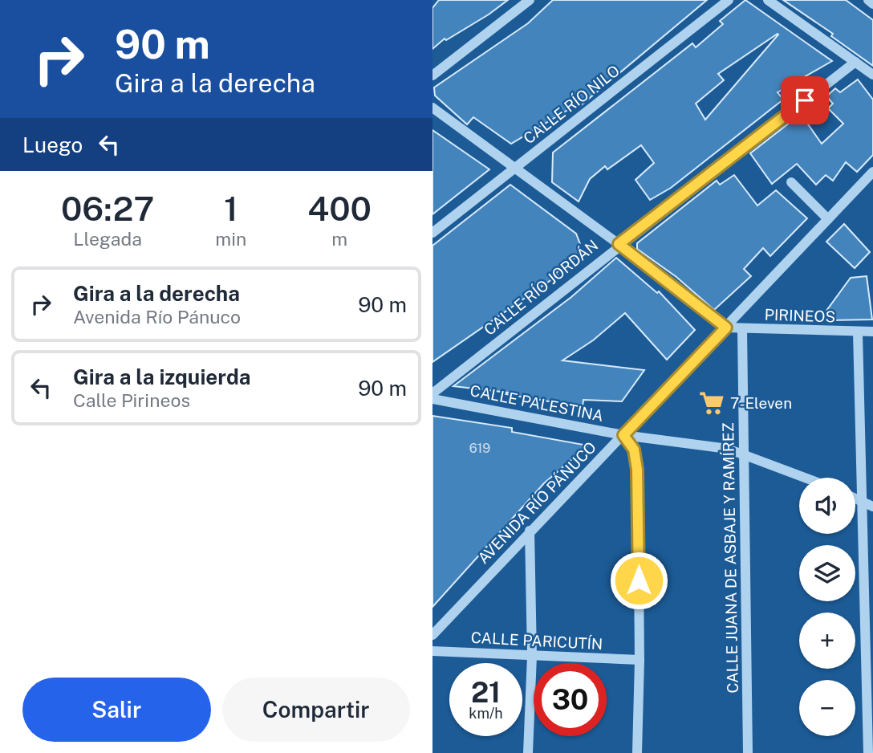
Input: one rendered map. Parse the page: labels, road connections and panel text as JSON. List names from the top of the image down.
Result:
{
  "streets": {
    "street": [
      "CALLE RÍO NILO",
      "CALLE RÍO JORDÁN",
      "PIRINEOS",
      "CALLE PALESTINA",
      "AVENIDA RÍO PÁNUCO",
      "CALLE JUANA DE ASBAJE Y RAMÍREZ",
      "CALLE PARICUTÍN"
    ]
  },
  "crossings": [
    ["PIRINEOS", "AVENIDA RÍO PÁNUCO"],
    ["PIRINEOS", "CALLE JUANA DE ASBAJE Y RAMÍREZ"],
    ["CALLE PALESTINA", "AVENIDA RÍO PÁNUCO"],
    ["CALLE PALESTINA", "CALLE JUANA DE ASBAJE Y RAMÍREZ"]
  ],
  "places": {
    "supermarket": ["7-Eleven"]
  },
  "house_numbers": ["619"],
  "page": {
    "turn": ["90 m", "Gira a la derecha"],
    "then": "Luego",
    "eta": [
      "06:27",
      "Llegada",
      "1",
      "min",
      "400",
      "m"
    ],
    "list": [
      {
        "name": "Gira a la derecha",
        "note": "Avenida Río Pánuco",
        "value": "90 m"
      },
      {
        "name": "Gira a la izquierda",
        "note": "Calle Pirineos",
        "value": "90 m"
      }
    ],
    "map_buttons": ["+", "−"],
    "speed": "21 km/h",
    "limit": "30",
    "buttons": ["Salir", "Compartir"]
  }
}
